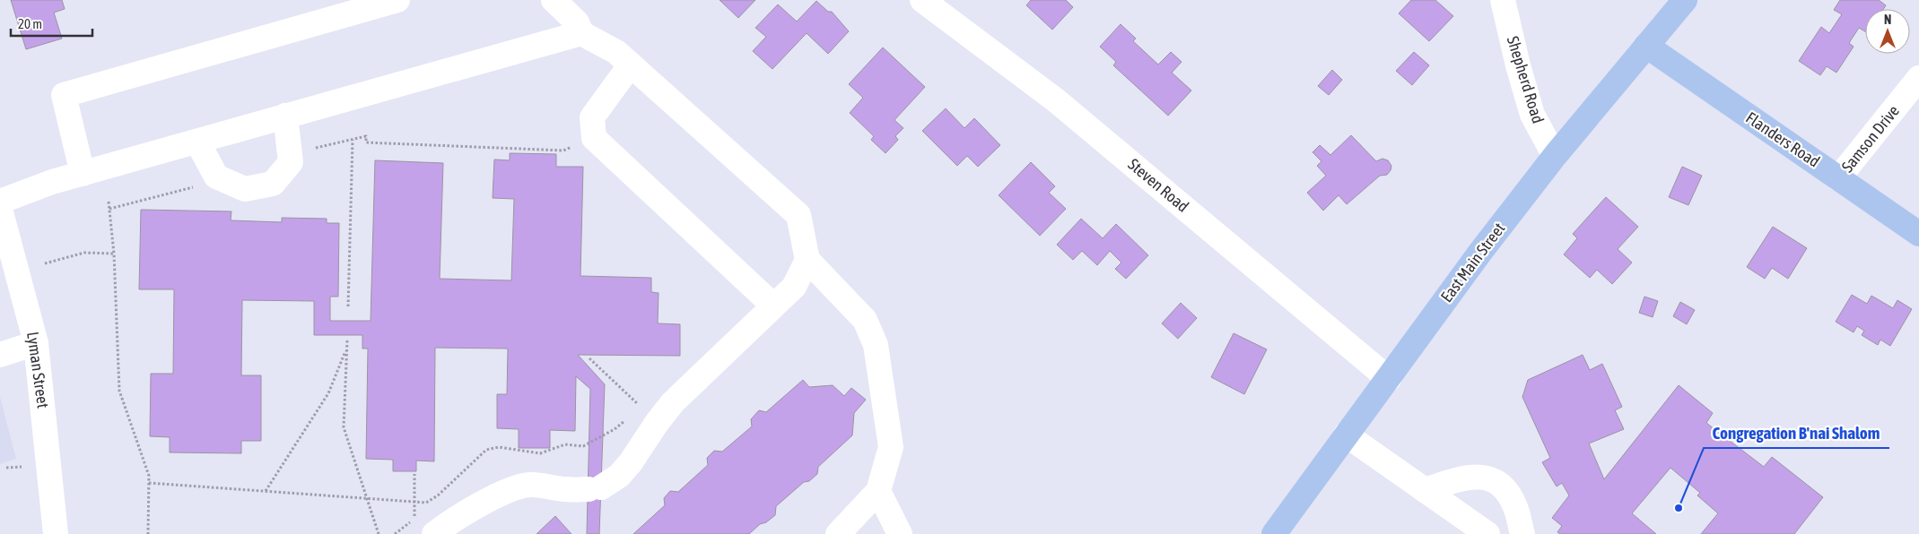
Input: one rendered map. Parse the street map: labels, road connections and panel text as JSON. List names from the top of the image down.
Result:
{
  "streets": {
    "main road": ["Flanders Road", "East Main Street"],
    "street": [
      "Shepherd Road",
      "Samson Drive",
      "Steven Road",
      "Lyman Street"
    ]
  },
  "crossings": [
    ["Shepherd Road", "East Main Street"],
    ["Samson Drive", "Flanders Road"],
    ["Flanders Road", "East Main Street"],
    ["Steven Road", "East Main Street"]
  ],
  "places": ["Congregation B'nai Shalom"],
  "scale_bar": "20 m",
  "north": "top"
}
